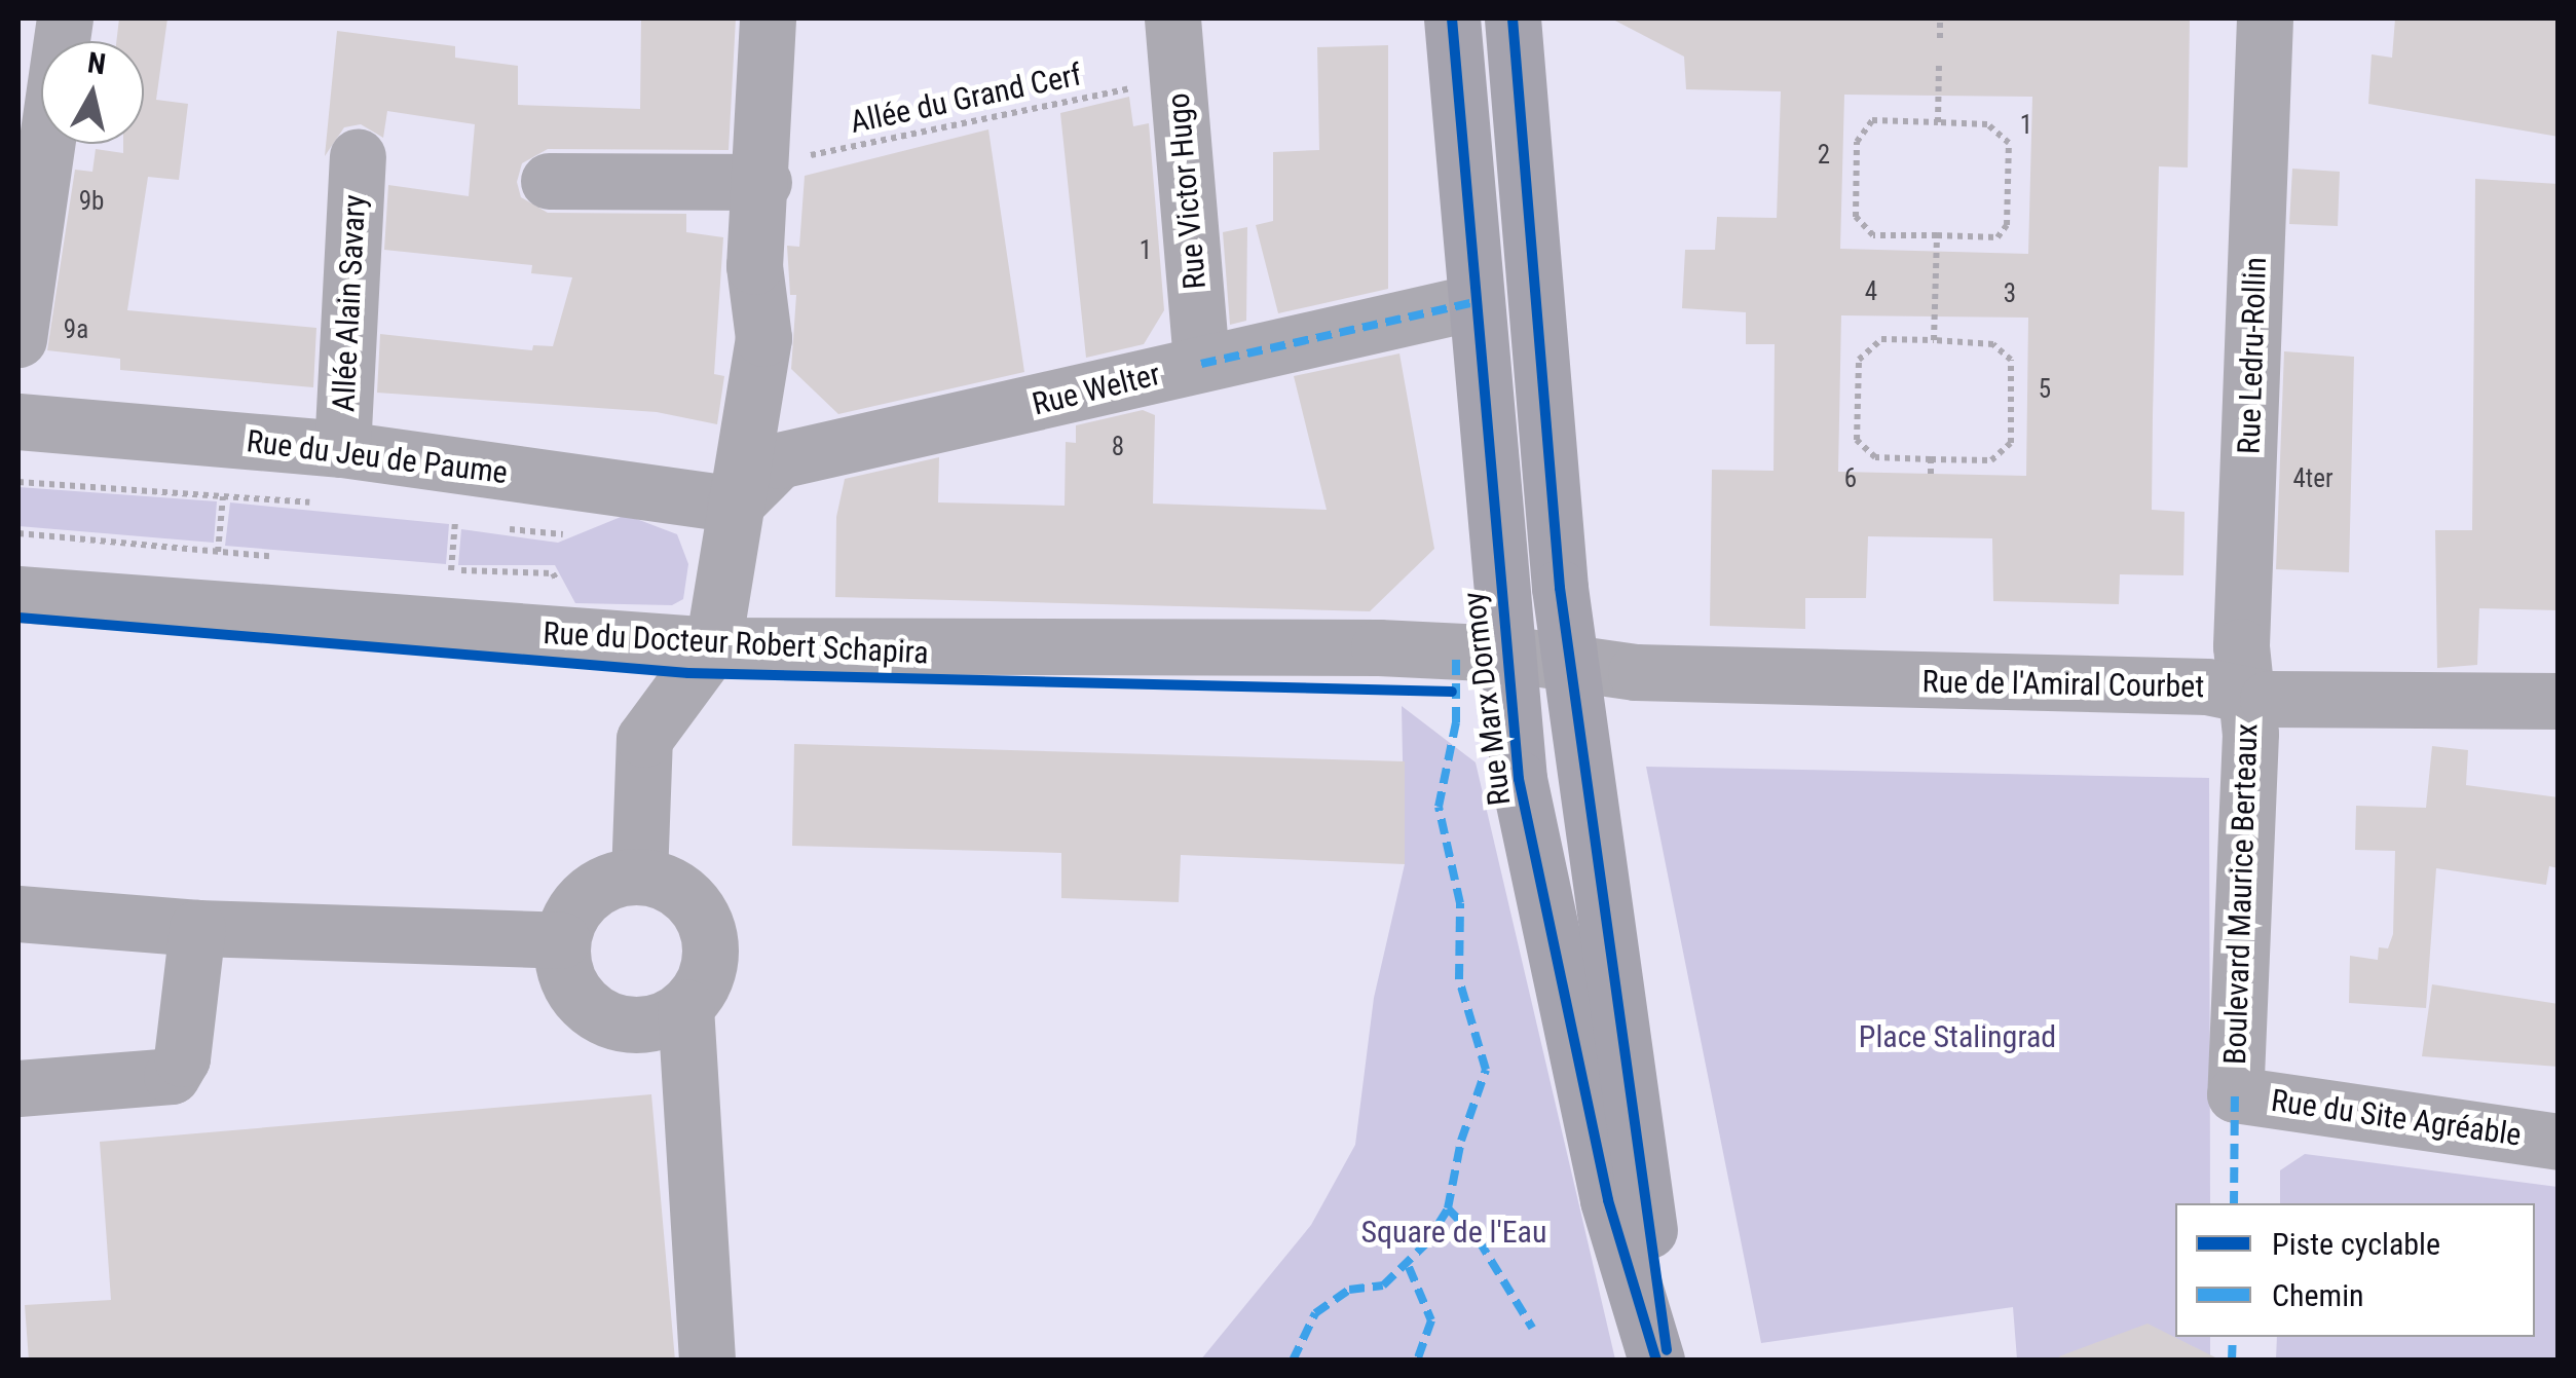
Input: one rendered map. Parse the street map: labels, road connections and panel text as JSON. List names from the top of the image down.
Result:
{
  "streets": {
    "main road": ["Rue Marx Dormoy"],
    "street": [
      "Rue Victor Hugo",
      "Allée Alain Savary",
      "Rue Ledru-Rollin",
      "Rue Welter",
      "Rue du Jeu de Paume",
      "Rue du Docteur Robert Schapira",
      "Rue de l'Amiral Courbet",
      "Boulevard Maurice Berteaux",
      "Rue du Site Agréable"
    ],
    "path": ["Allée du Grand Cerf"]
  },
  "crossings": [
    ["Allée du Grand Cerf", "Rue Victor Hugo"],
    ["Rue Victor Hugo", "Rue Welter"],
    ["Allée Alain Savary", "Rue du Jeu de Paume"],
    ["Rue Ledru-Rollin", "Rue de l'Amiral Courbet"],
    ["Rue Ledru-Rollin", "Boulevard Maurice Berteaux"],
    ["Rue Welter", "Rue du Jeu de Paume"],
    ["Rue Welter", "Rue Marx Dormoy"],
    ["Rue du Docteur Robert Schapira", "Rue de l'Amiral Courbet"],
    ["Rue du Docteur Robert Schapira", "Rue Marx Dormoy"],
    ["Rue de l'Amiral Courbet", "Boulevard Maurice Berteaux"],
    ["Boulevard Maurice Berteaux", "Rue du Site Agréable"]
  ],
  "parks": ["Place Stalingrad", "Square de l'Eau"],
  "house_numbers": [
    "1",
    "2",
    "9b",
    "1",
    "4",
    "3",
    "9a",
    "5",
    "8",
    "6",
    "4ter"
  ],
  "legend": ["Piste cyclable", "Chemin"],
  "north": "top"
}
